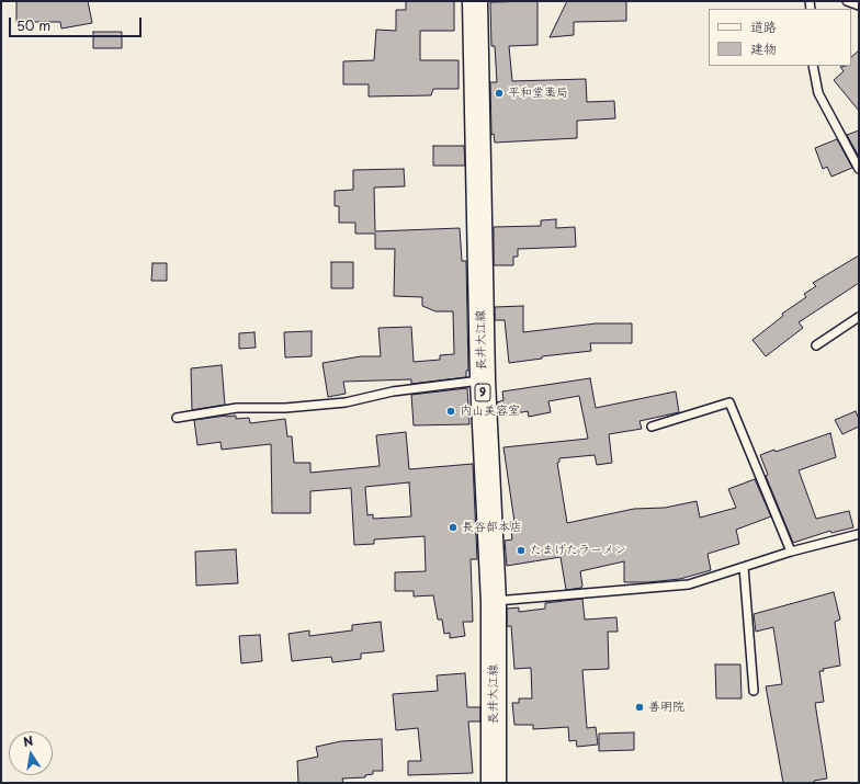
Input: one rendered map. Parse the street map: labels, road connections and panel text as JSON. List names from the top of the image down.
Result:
{
  "streets": {
    "main road": ["長井大江線", "9"]
  },
  "places": [
    "平和堂薬局",
    "内山美容室",
    "長谷部本店",
    "たまげたラーメン",
    "善明院"
  ],
  "legend": ["道路", "建物"],
  "scale_bar": "50 m",
  "north": "top"
}
